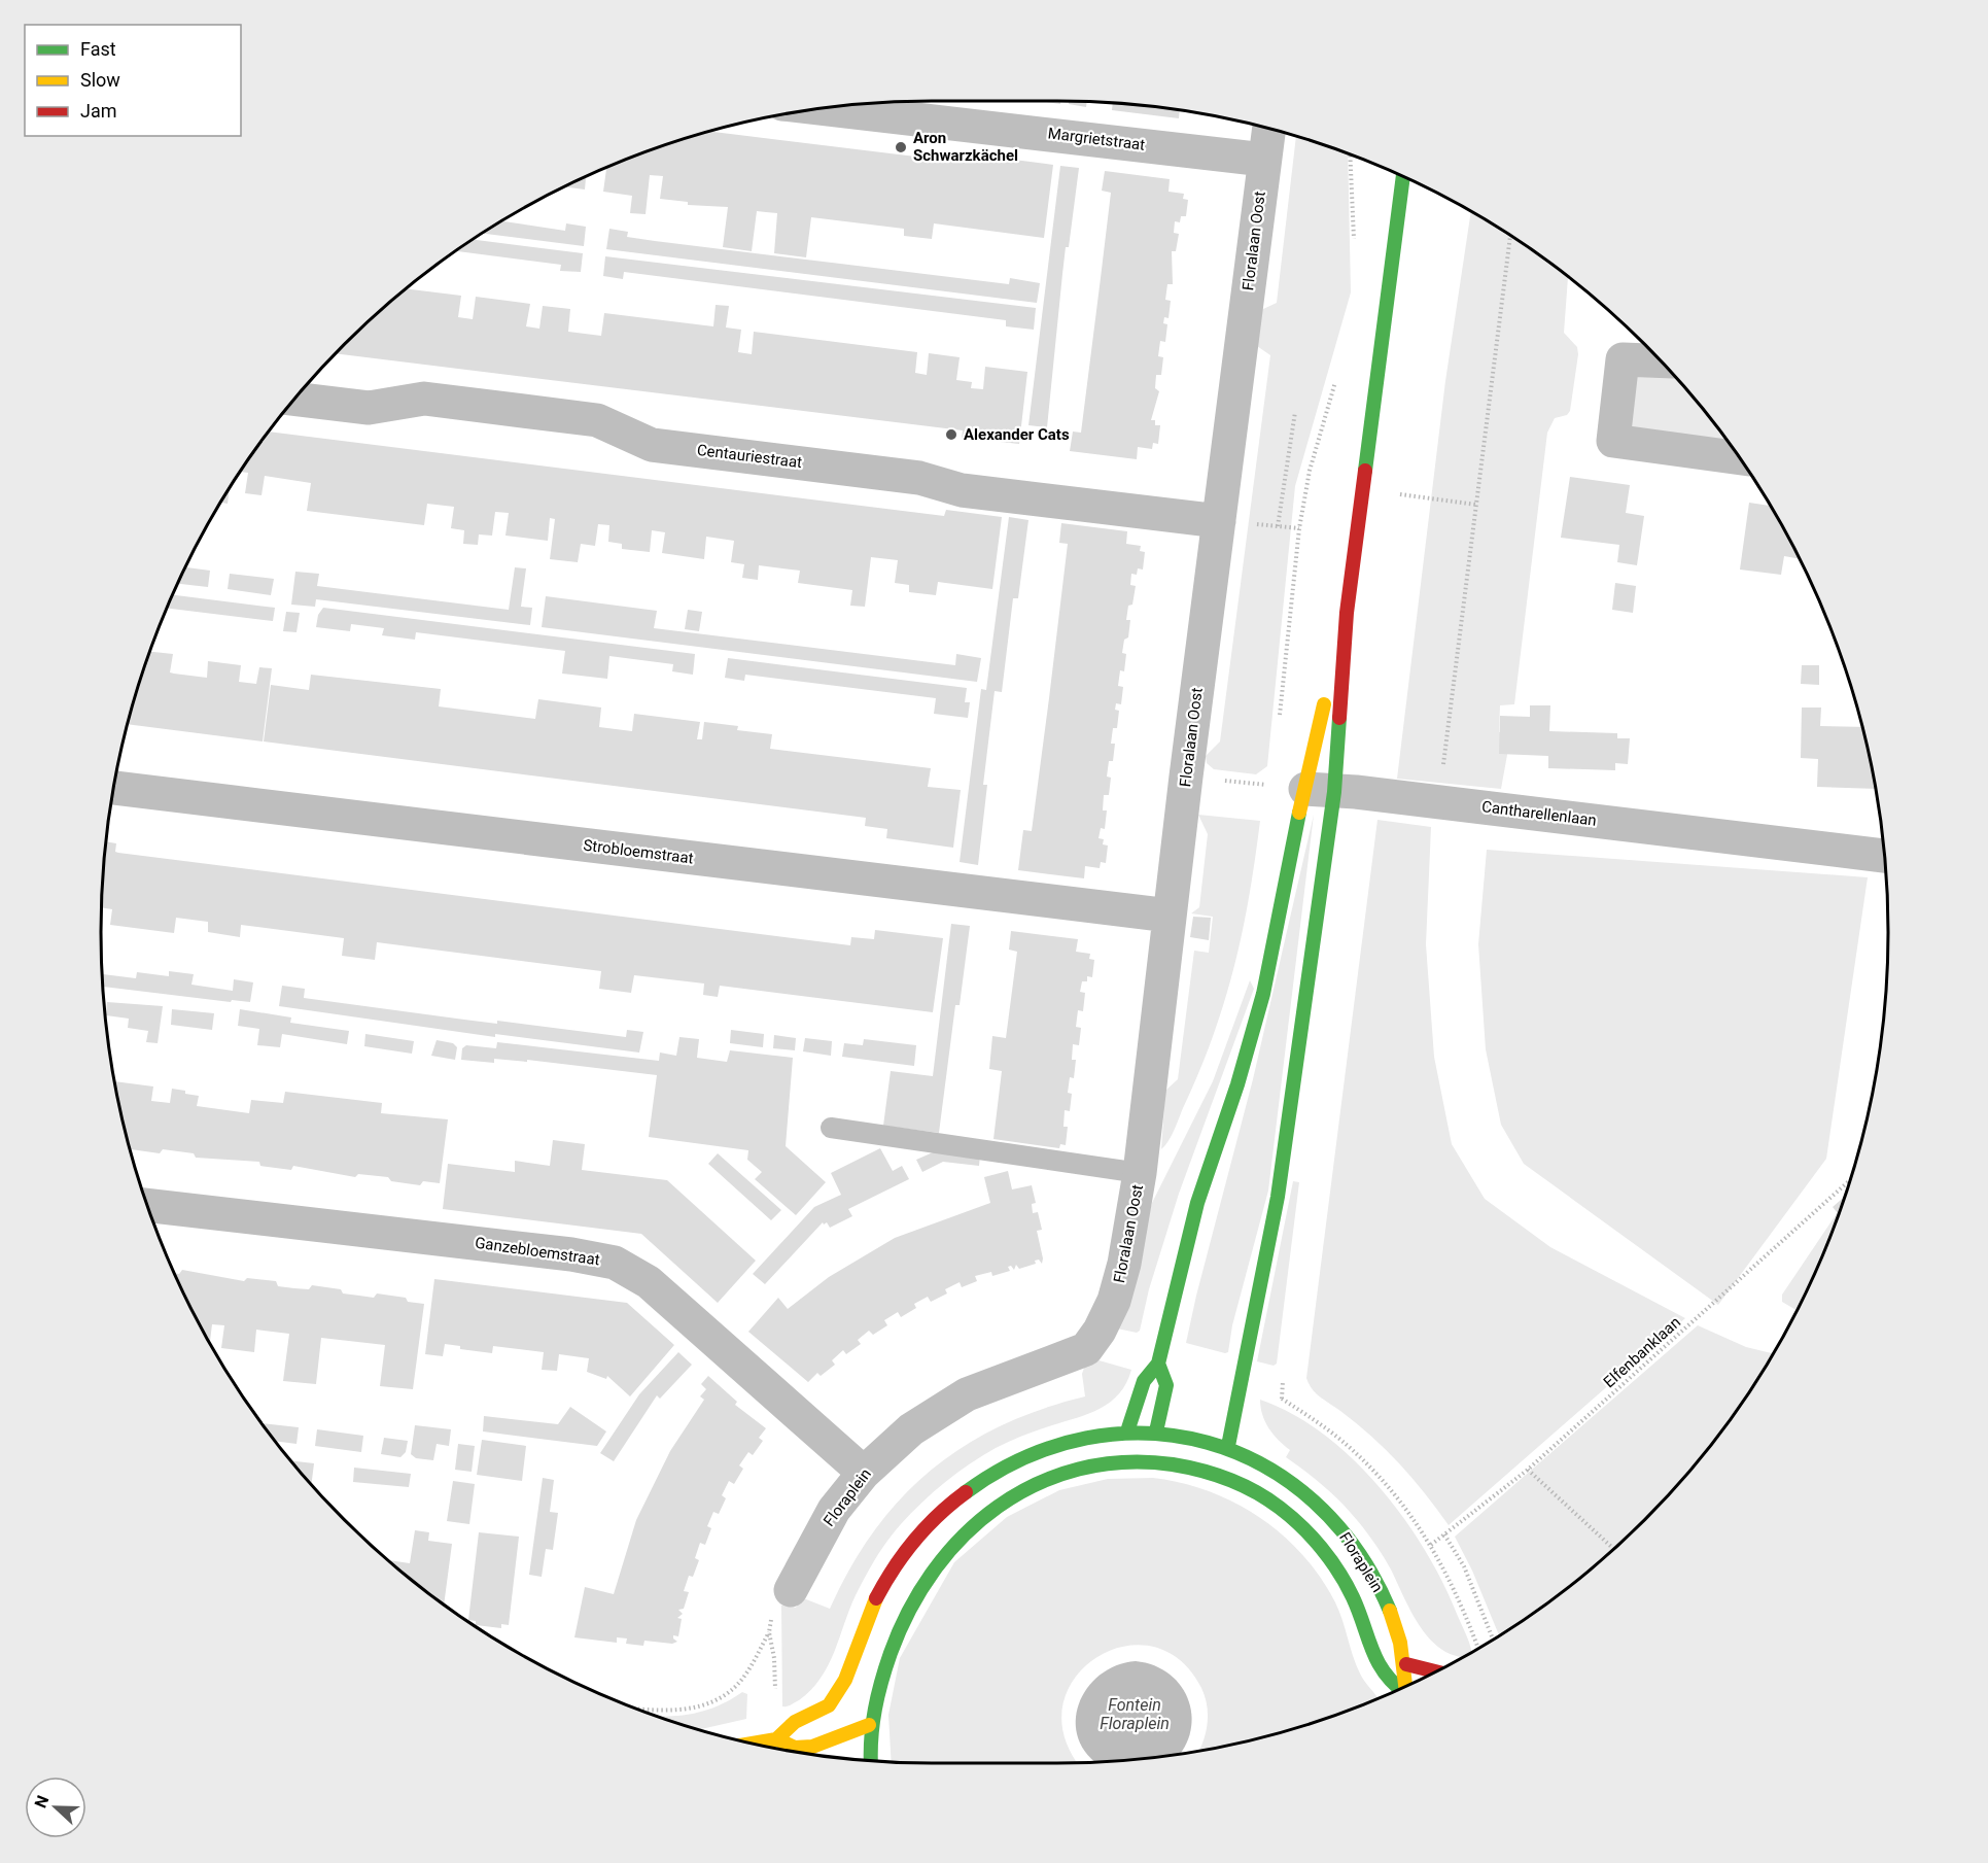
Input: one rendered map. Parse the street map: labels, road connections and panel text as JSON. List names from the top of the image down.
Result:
{
  "streets": {
    "main road": ["Floraplein"],
    "street": [
      "Margrietstraat",
      "Floralaan Oost",
      "Centauriestraat",
      "Cantharellenlaan",
      "Strobloemstraat",
      "Ganzebloemstraat"
    ],
    "path": ["Elfenbanklaan"]
  },
  "crossings": [
    ["Margrietstraat", "Floralaan Oost"],
    ["Floralaan Oost", "Centauriestraat"],
    ["Floralaan Oost", "Strobloemstraat"],
    ["Floralaan Oost", "Floraplein"],
    ["Ganzebloemstraat", "Floraplein"]
  ],
  "water": ["Fontein Floraplein"],
  "places": ["Aron Schwarzkächel", "Alexander Cats"],
  "legend": ["Fast", "Slow", "Jam"],
  "north": "left"
}
